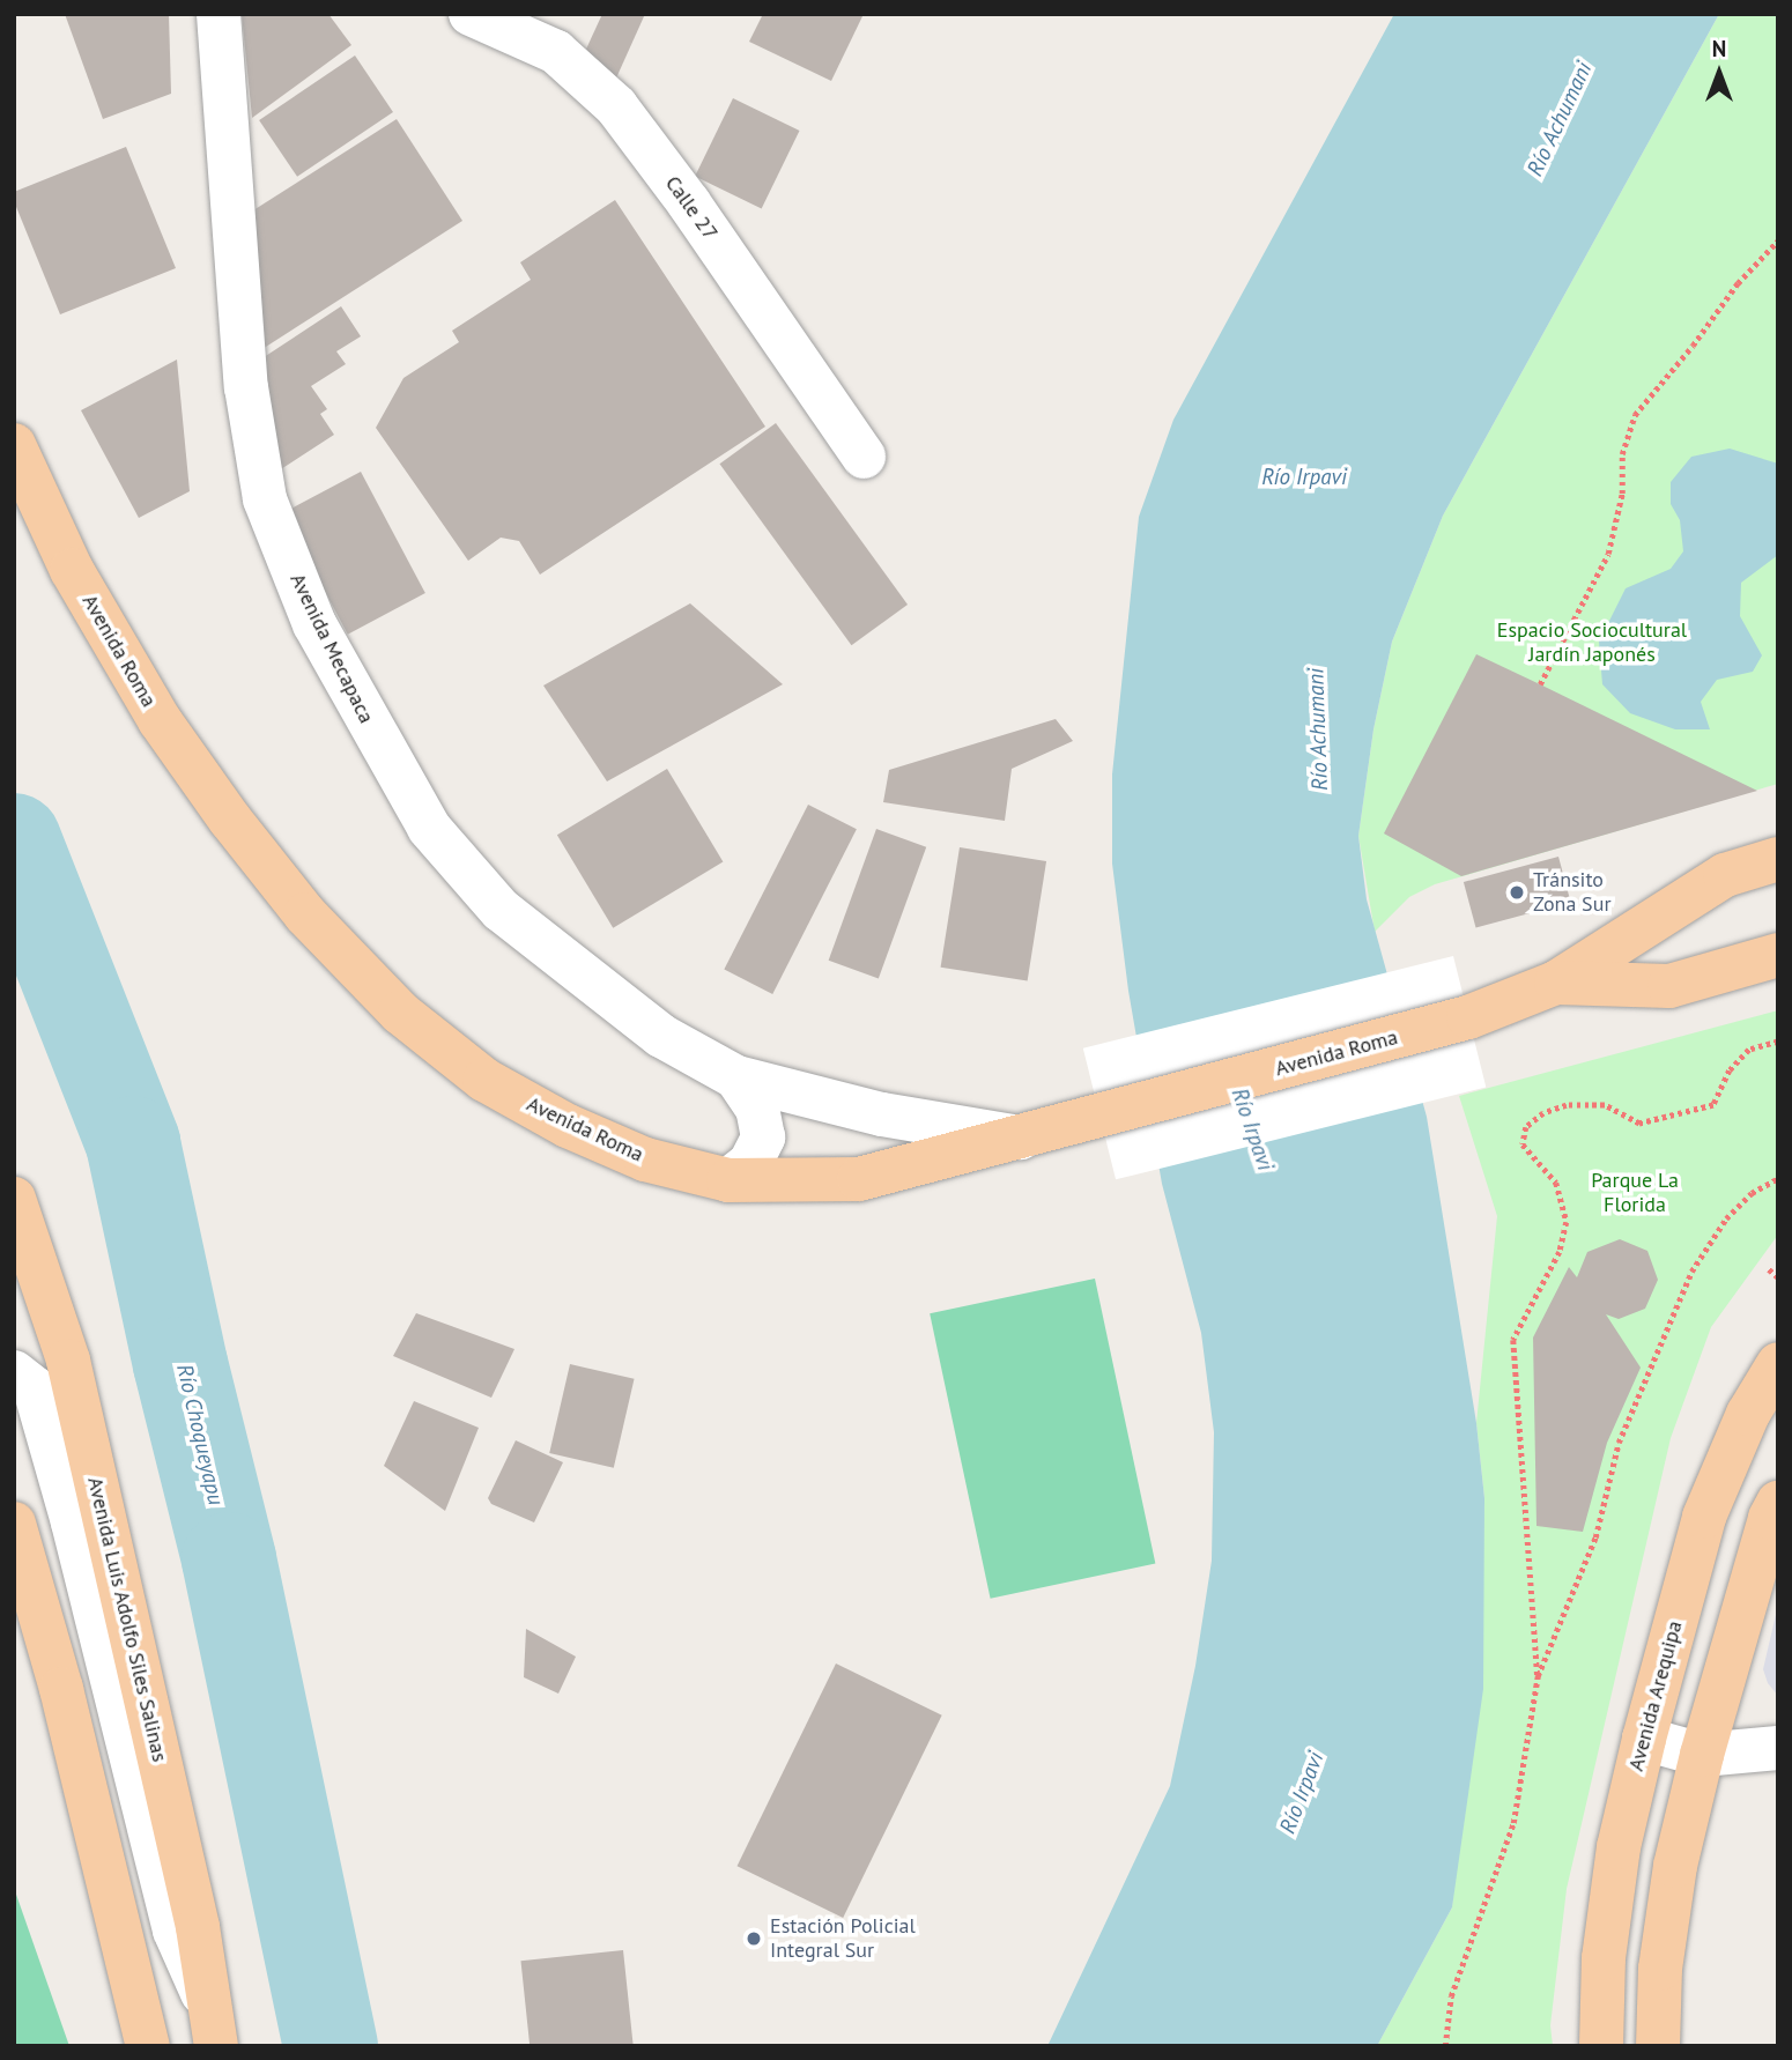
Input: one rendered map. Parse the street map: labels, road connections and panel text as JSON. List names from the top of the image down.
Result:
{
  "streets": {
    "main road": ["Avenida Roma", "Avenida Luis Adolfo Siles Salinas", "Avenida Arequipa"],
    "street": ["Calle 27", "Avenida Mecapaca"]
  },
  "water": ["Río Achumani", "Río Irpavi", "Río Choqueyapu"],
  "parks": ["Espacio Sociocultural Jardín Japonés", "Parque La Florida"],
  "places": ["Tránsito Zona Sur", "Estación Policial Integral Sur"],
  "north": "top"
}
